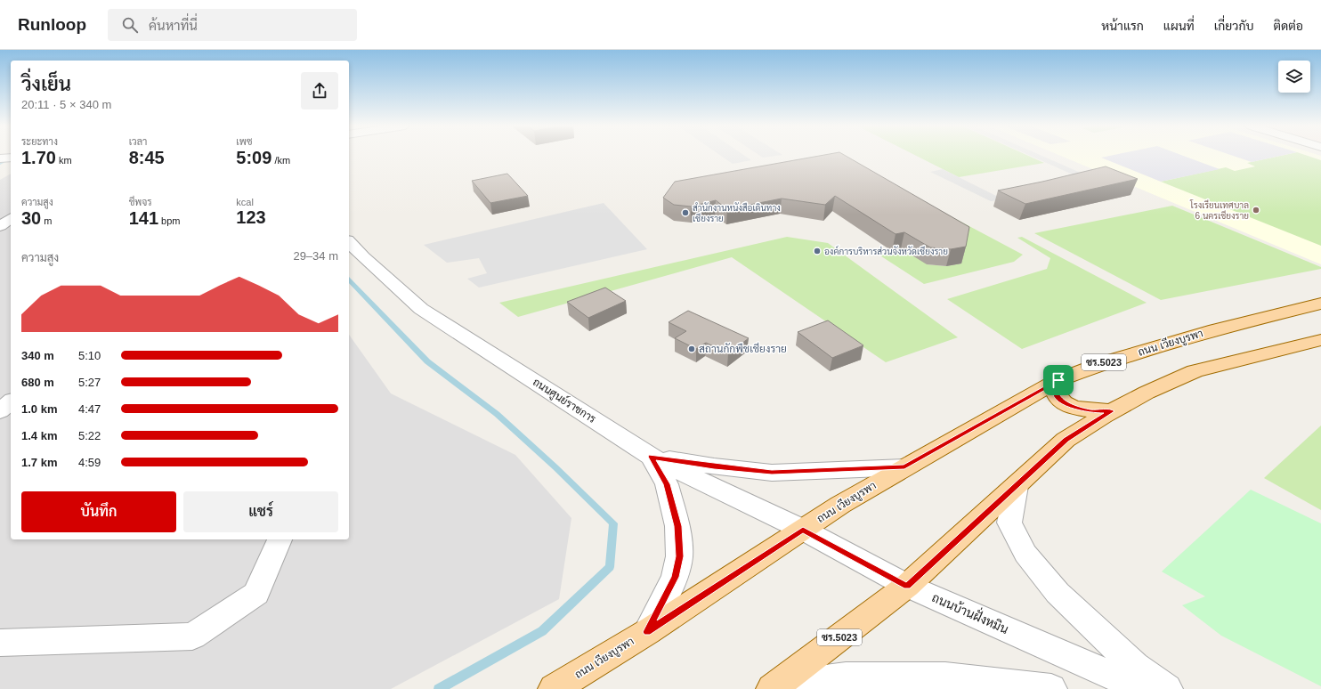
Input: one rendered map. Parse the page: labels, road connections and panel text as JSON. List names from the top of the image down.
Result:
{
  "streets": {
    "main road": ["ถนน เวียงบูรพา", "ชร.5023"],
    "street": ["ถนนศูนย์ราชการ", "ถนนบ้านฝั่งหมิน"]
  },
  "crossings": [
    ["ถนน เวียงบูรพา", "ถนนศูนย์ราชการ"],
    ["ถนน เวียงบูรพา", "ถนนบ้านฝั่งหมิน"],
    ["ชร.5023", "ถนนบ้านฝั่งหมิน"],
    ["ถนนศูนย์ราชการ", "ถนนบ้านฝั่งหมิน"]
  ],
  "places": [
    "โรงเรียนเทศบาล 6 นครเชียงราย",
    "สำนักงานหนังสือเดินทาง เชียงราย",
    "องค์การบริหารส่วนจังหวัดเชียงราย",
    "สถานกักพืชเชียงราย"
  ],
  "page": {
    "header": "Runloop",
    "search": "ค้นหาที่นี่",
    "nav": [
      "หน้าแรก",
      "แผนที่",
      "เกี่ยวกับ",
      "ติดต่อ"
    ],
    "heading": ["วิ่งเย็น", "20:11 · 5 × 340 m"],
    "stats": [
      ["ระยะทาง", "1.70 km"],
      ["เวลา", "8:45"],
      ["เพซ", "5:09 /km"],
      ["ความสูง", "30 m"],
      ["ชีพจร", "141 bpm"],
      ["kcal", "123"]
    ],
    "chart": ["ความสูง", "29–34 m"],
    "list": [
      {
        "name": "340 m",
        "note": "5:10"
      },
      {
        "name": "680 m",
        "note": "5:27"
      },
      {
        "name": "1.0 km",
        "note": "4:47"
      },
      {
        "name": "1.4 km",
        "note": "5:22"
      },
      {
        "name": "1.7 km",
        "note": "4:59"
      }
    ],
    "buttons": ["บันทึก", "แชร์"]
  }
}
